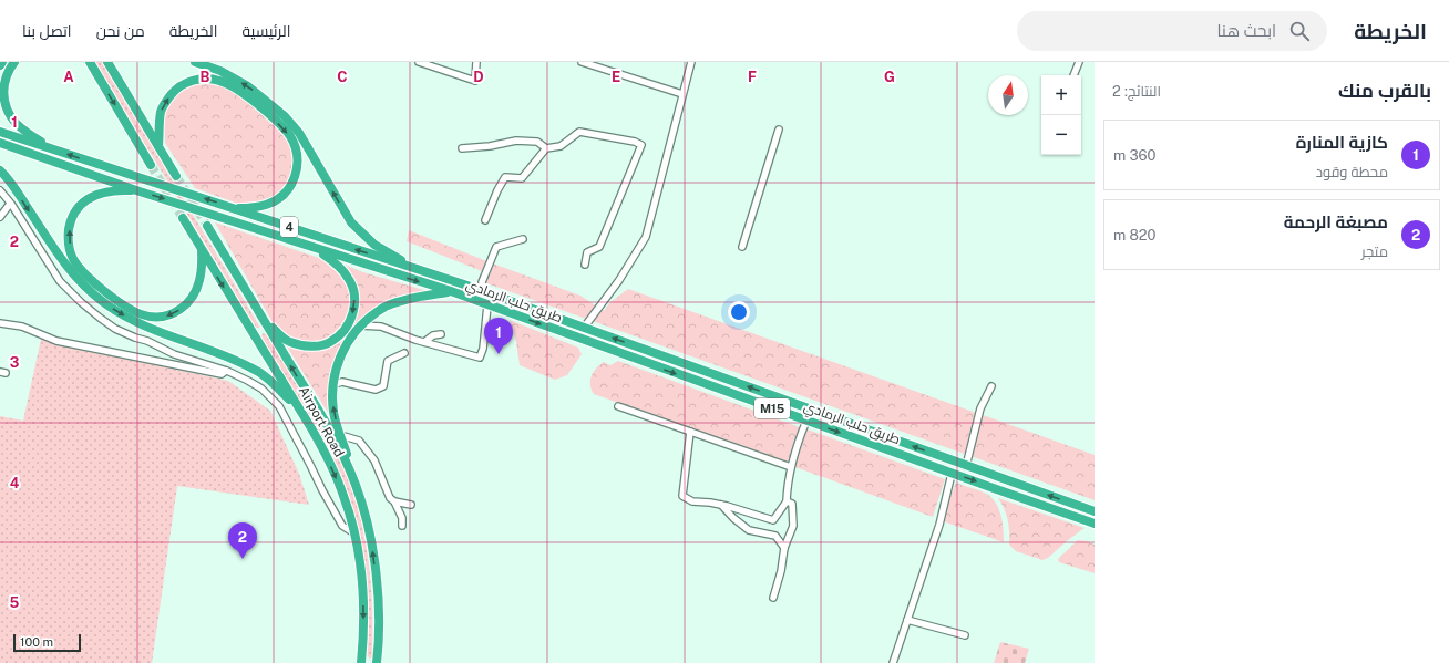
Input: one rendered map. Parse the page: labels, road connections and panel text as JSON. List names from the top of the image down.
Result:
{
  "streets": {
    "highway": [
      "4",
      "طريق حلب الرمادي",
      "M15",
      "Airport Road"
    ]
  },
  "crossings": [
    ["4", "طريق حلب الرمادي"]
  ],
  "scale_bar": "100 m",
  "north": "top",
  "page": {
    "header": "الخريطة",
    "search": "ابحث هنا",
    "nav": [
      "الرئيسية",
      "الخريطة",
      "من نحن",
      "اتصل بنا"
    ],
    "heading": ["بالقرب منك", "النتائج: 2"],
    "map_buttons": ["+", "−"],
    "list": [
      {
        "mark": "1",
        "name": "كازية المنارة",
        "note": "محطة وقود",
        "value": "360 m"
      },
      {
        "mark": "2",
        "name": "مصبغة الرحمة",
        "note": "متجر",
        "value": "820 m"
      }
    ],
    "pins": ["1", "2"],
    "scale": "100 m"
  },
  "grid": {
    "columns": [
      "A",
      "B",
      "C",
      "D",
      "E",
      "F",
      "G"
    ],
    "rows": [
      "1",
      "2",
      "3",
      "4",
      "5"
    ]
  }
}
